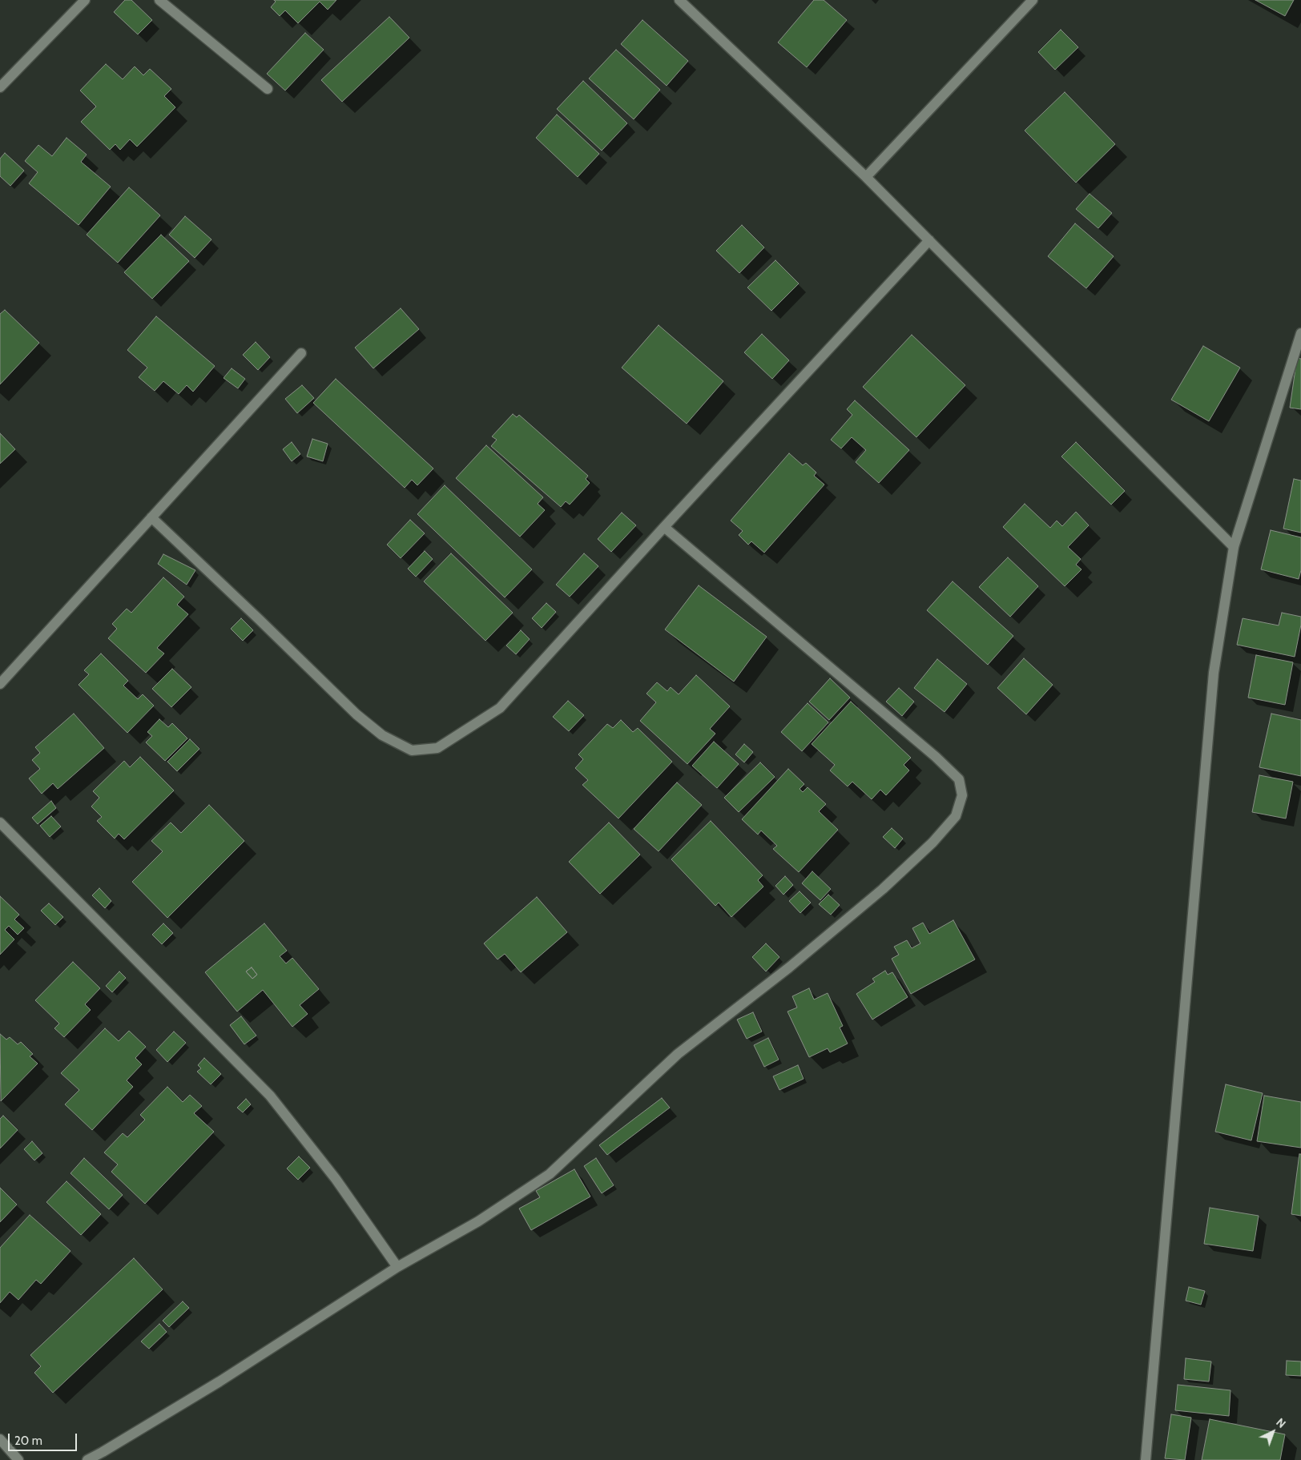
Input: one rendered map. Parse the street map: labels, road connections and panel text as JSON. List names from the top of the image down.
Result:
{
  "scale_bar": "20 m",
  "north": "top right"
}
